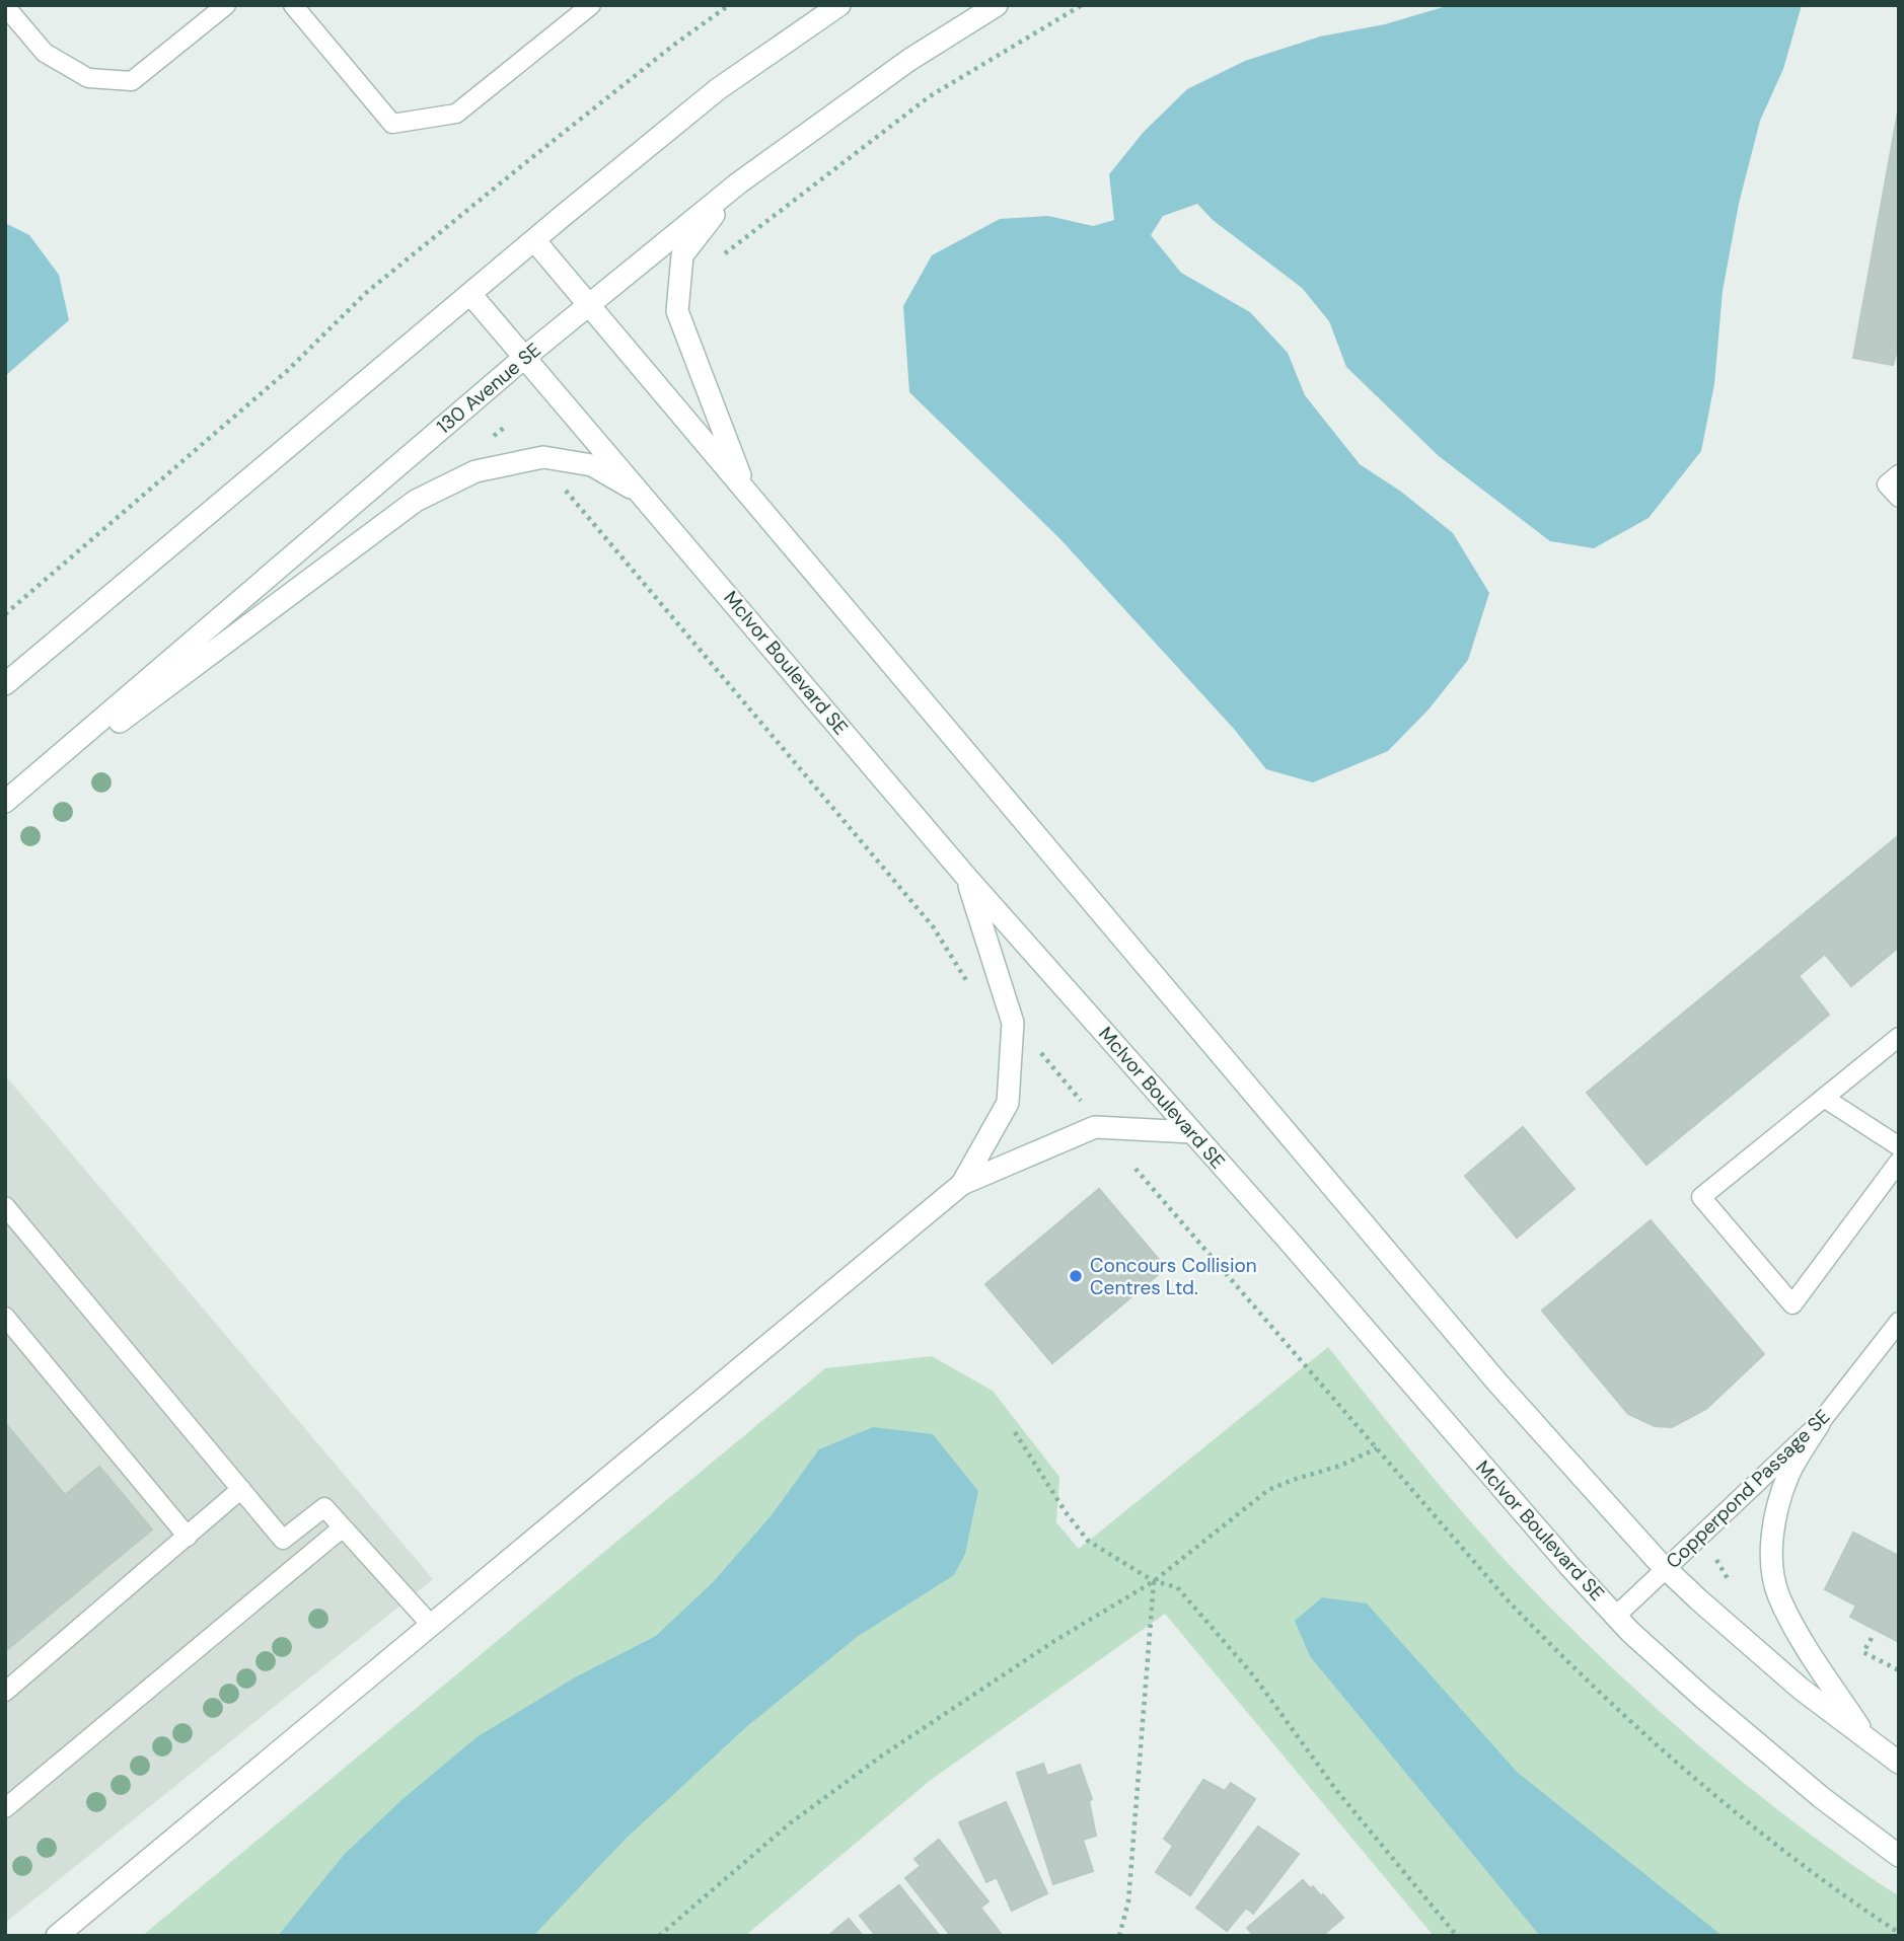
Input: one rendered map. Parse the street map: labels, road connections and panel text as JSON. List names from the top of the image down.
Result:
{
  "streets": {
    "main road": ["130 Avenue SE", "McIvor Boulevard SE"],
    "lane": ["Copperpond Passage SE"]
  },
  "crossings": [
    ["130 Avenue SE", "McIvor Boulevard SE"],
    ["McIvor Boulevard SE", "Copperpond Passage SE"]
  ],
  "places": ["Concours Collision Centres Ltd."]
}
